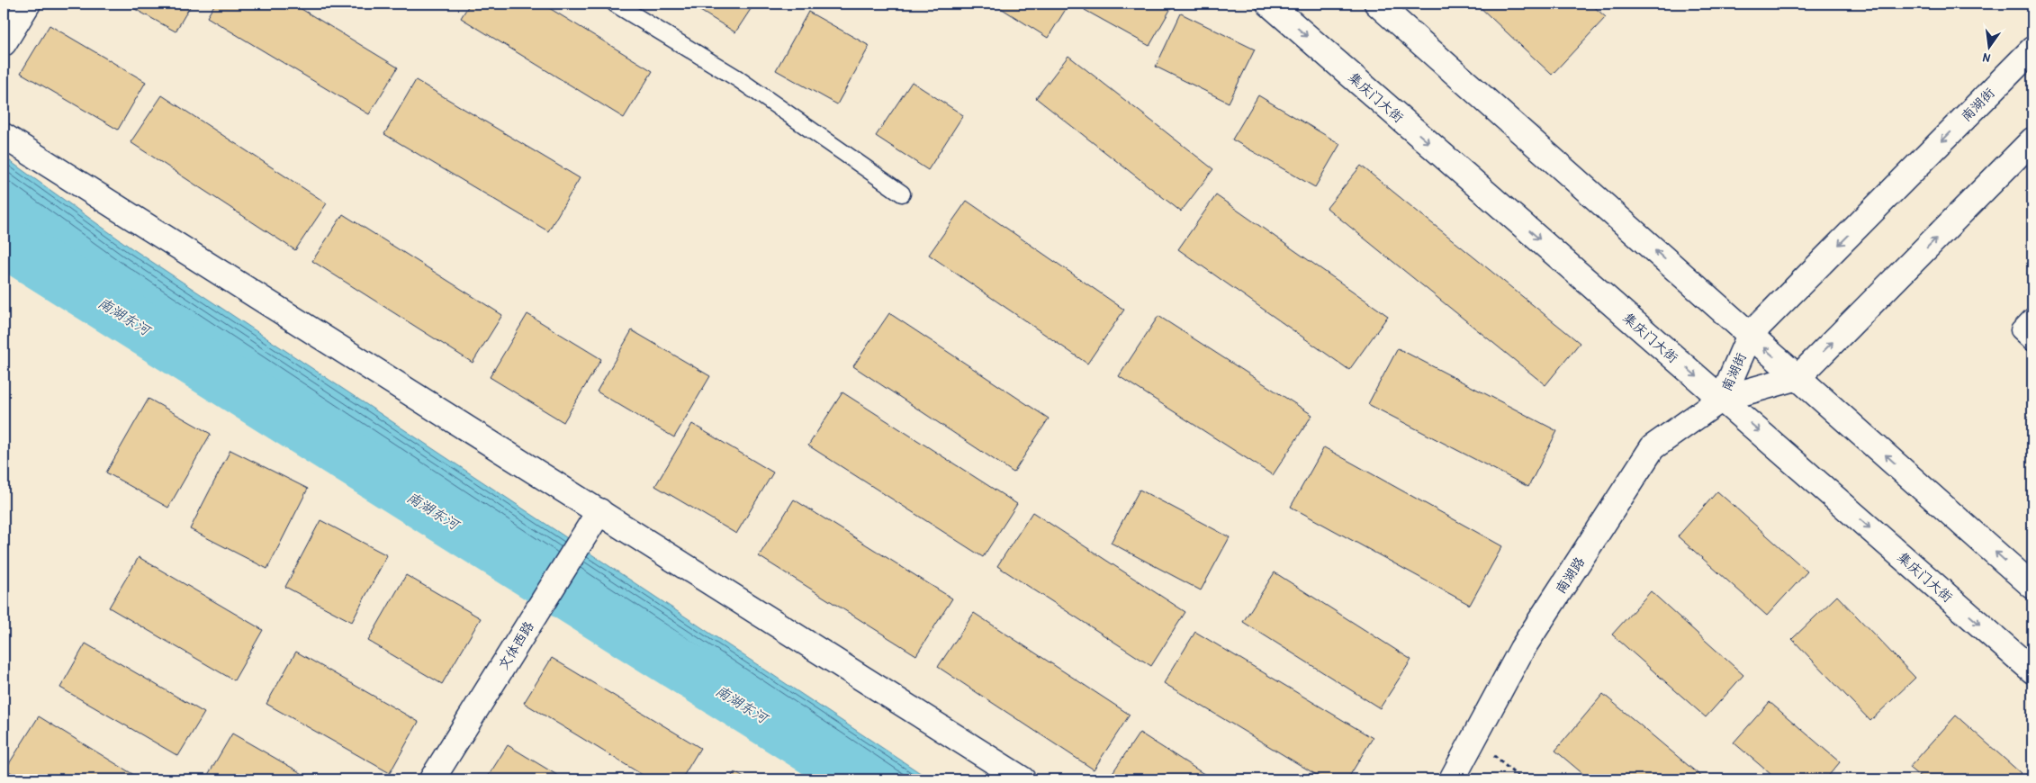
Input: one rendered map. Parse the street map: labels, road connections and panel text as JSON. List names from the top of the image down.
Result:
{
  "streets": {
    "main road": [
      "集庆门大街",
      "南湖街",
      "南湖路",
      "文体西路"
    ]
  },
  "crossings": [
    ["集庆门大街", "南湖街"],
    ["集庆门大街", "南湖路"],
    ["南湖街", "南湖路"]
  ],
  "water": ["南湖东河"],
  "north": "bottom"
}
